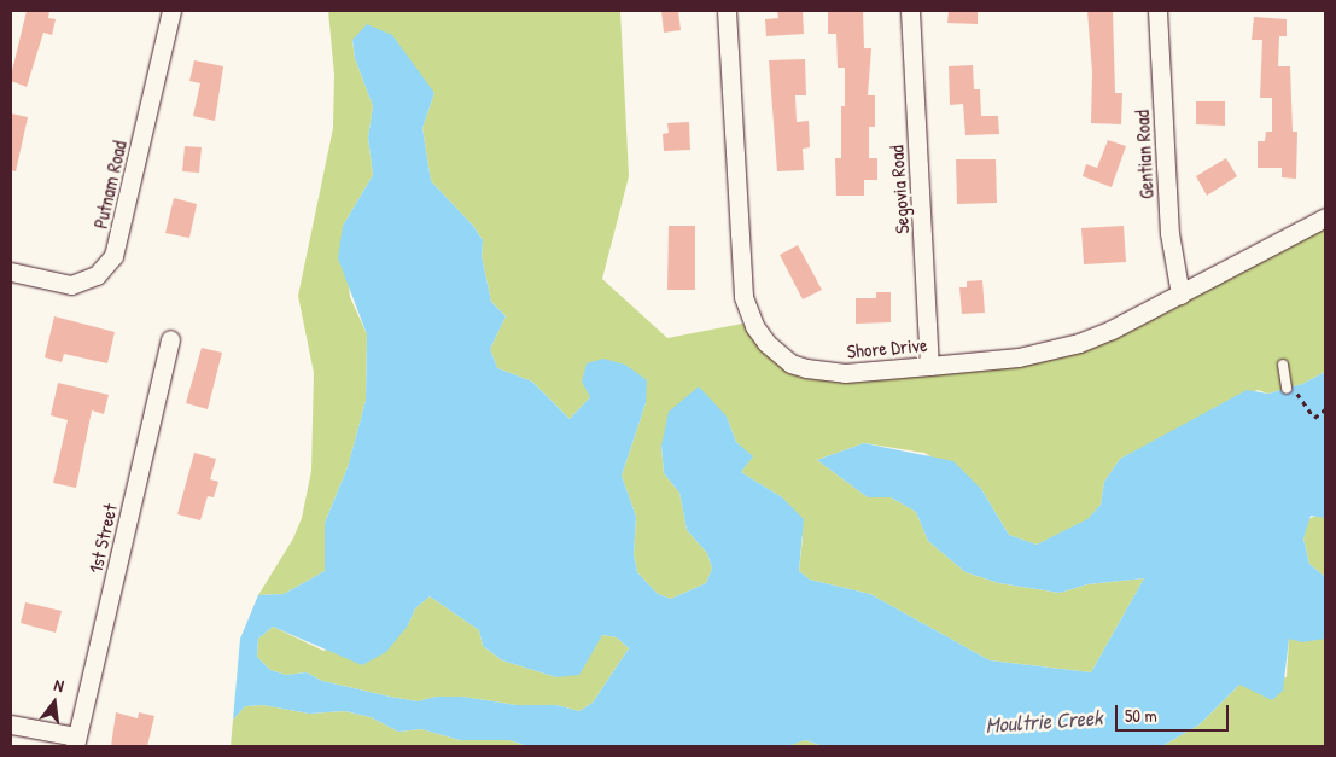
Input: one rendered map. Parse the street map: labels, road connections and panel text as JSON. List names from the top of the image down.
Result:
{
  "streets": {
    "street": [
      "Gentian Road",
      "Putnam Road",
      "Segovia Road",
      "Shore Drive",
      "1st Street"
    ]
  },
  "crossings": [
    ["Gentian Road", "Shore Drive"],
    ["Segovia Road", "Shore Drive"]
  ],
  "water": ["Moultrie Creek"],
  "scale_bar": "50 m",
  "north": "top"
}
